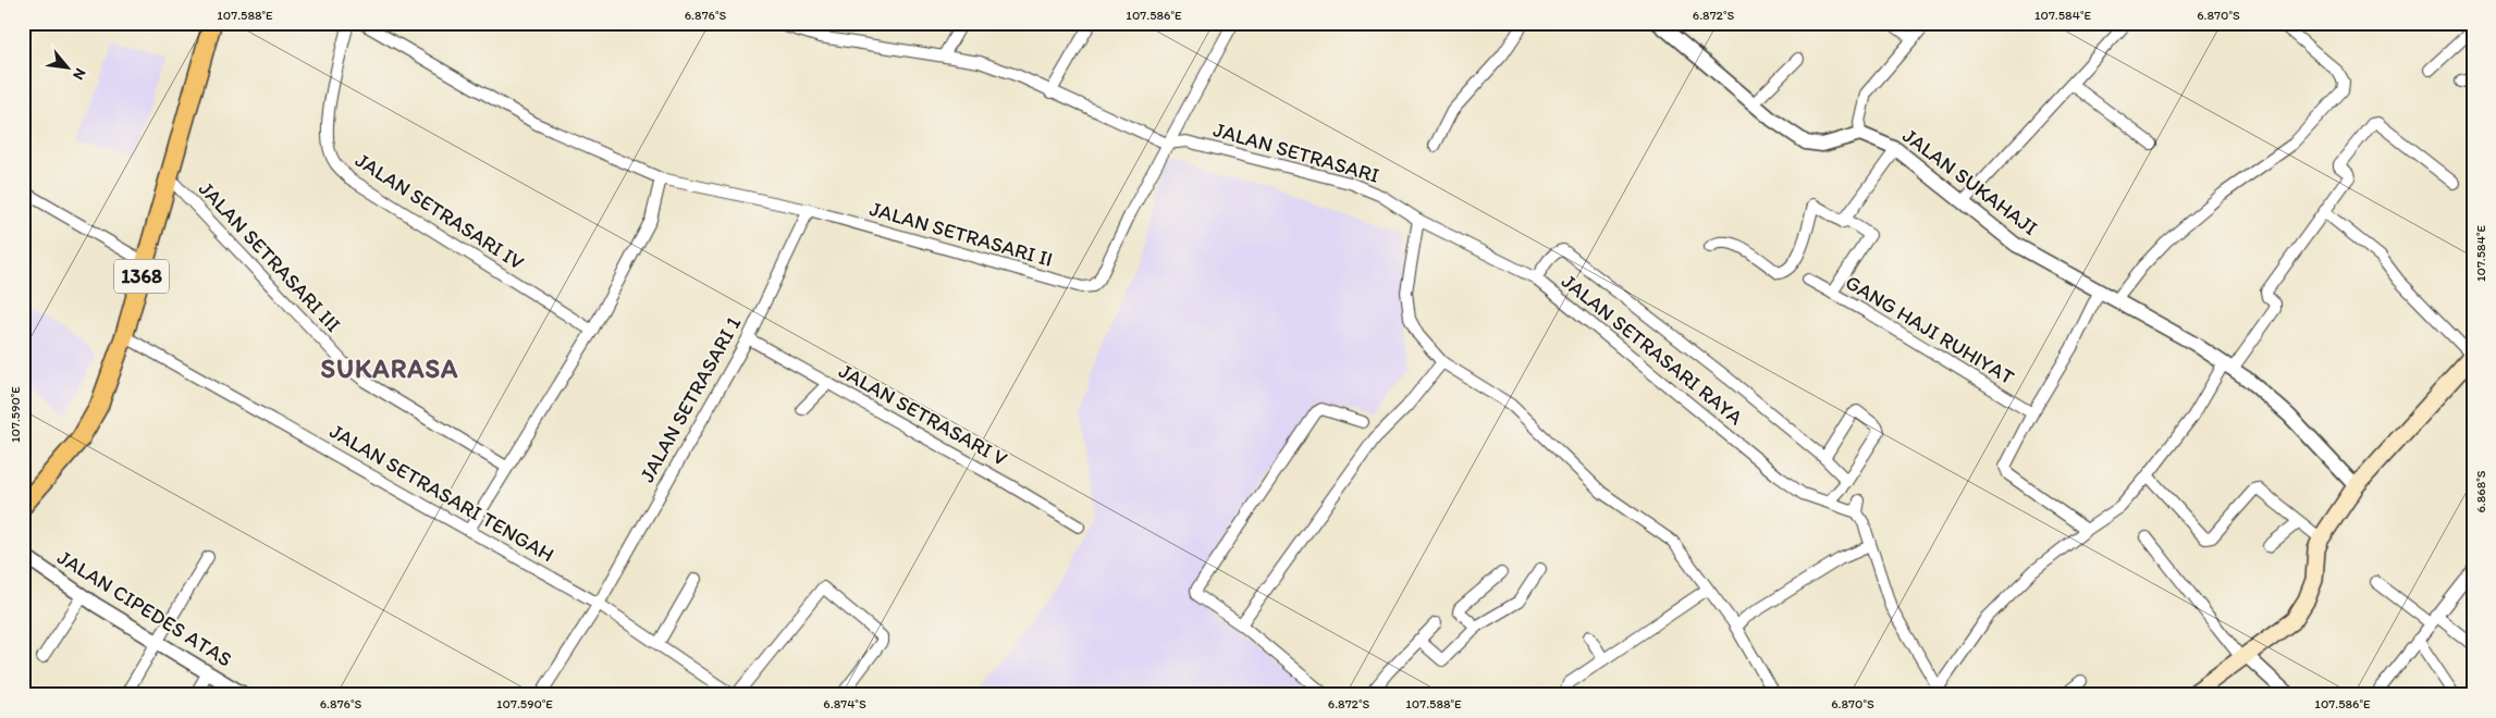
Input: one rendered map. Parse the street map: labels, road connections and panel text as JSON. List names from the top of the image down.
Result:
{
  "streets": {
    "main road": ["1368"],
    "street": [
      "JALAN SETRASARI",
      "JALAN SUKAHAJI",
      "JALAN SETRASARI IV",
      "JALAN SETRASARI II",
      "JALAN SETRASARI III",
      "GANG HAJI RUHIYAT",
      "JALAN SETRASARI RAYA",
      "JALAN SETRASARI 1",
      "JALAN SETRASARI V",
      "JALAN SETRASARI TENGAH",
      "JALAN CIPEDES ATAS"
    ]
  },
  "crossings": [
    ["JALAN SETRASARI", "JALAN SETRASARI II"],
    ["JALAN SETRASARI", "JALAN SETRASARI RAYA"],
    ["JALAN SETRASARI II", "JALAN SETRASARI 1"],
    ["JALAN SETRASARI III", "1368"],
    ["1368", "JALAN SETRASARI TENGAH"],
    ["JALAN SETRASARI 1", "JALAN SETRASARI V"],
    ["JALAN SETRASARI 1", "JALAN SETRASARI TENGAH"]
  ],
  "districts": ["SUKARASA"],
  "north": "bottom right",
  "coordinates": [
    "107.588°E",
    "6.876°S",
    "107.586°E",
    "6.872°S",
    "107.584°E",
    "6.870°S",
    "107.590°E",
    "6.868°S",
    "6.874°S"
  ]
}
